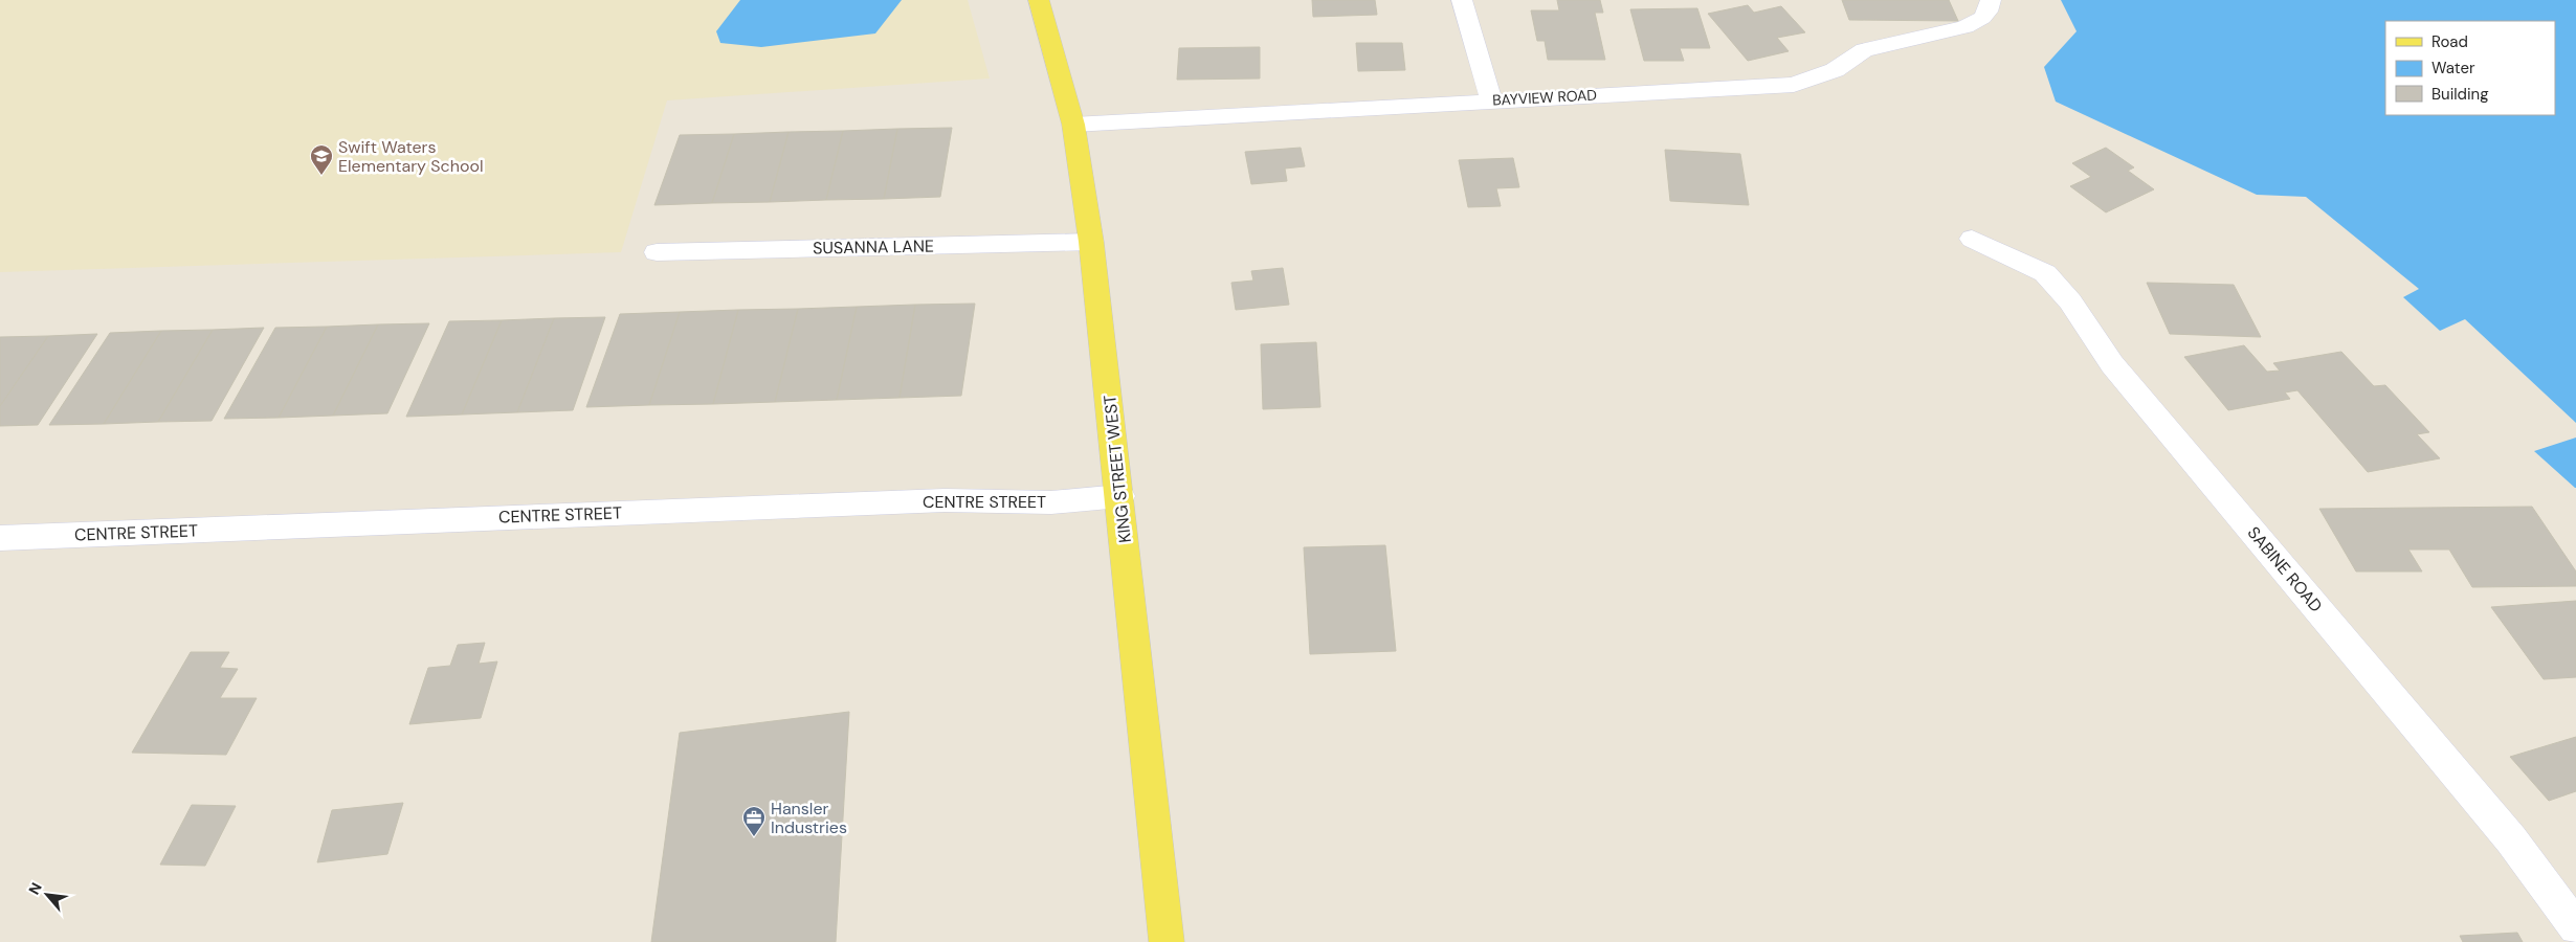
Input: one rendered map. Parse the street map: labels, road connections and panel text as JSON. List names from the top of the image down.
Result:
{
  "streets": {
    "main road": ["KING STREET WEST"],
    "street": [
      "BAYVIEW ROAD",
      "SUSANNA LANE",
      "CENTRE STREET",
      "SABINE ROAD"
    ]
  },
  "crossings": [
    ["BAYVIEW ROAD", "KING STREET WEST"],
    ["SUSANNA LANE", "KING STREET WEST"],
    ["KING STREET WEST", "CENTRE STREET"]
  ],
  "places": {
    "school or university": ["Swift Waters Elementary School"],
    "office": ["Hansler Industries"]
  },
  "legend": ["Road", "Water", "Building"],
  "north": "top left"
}
